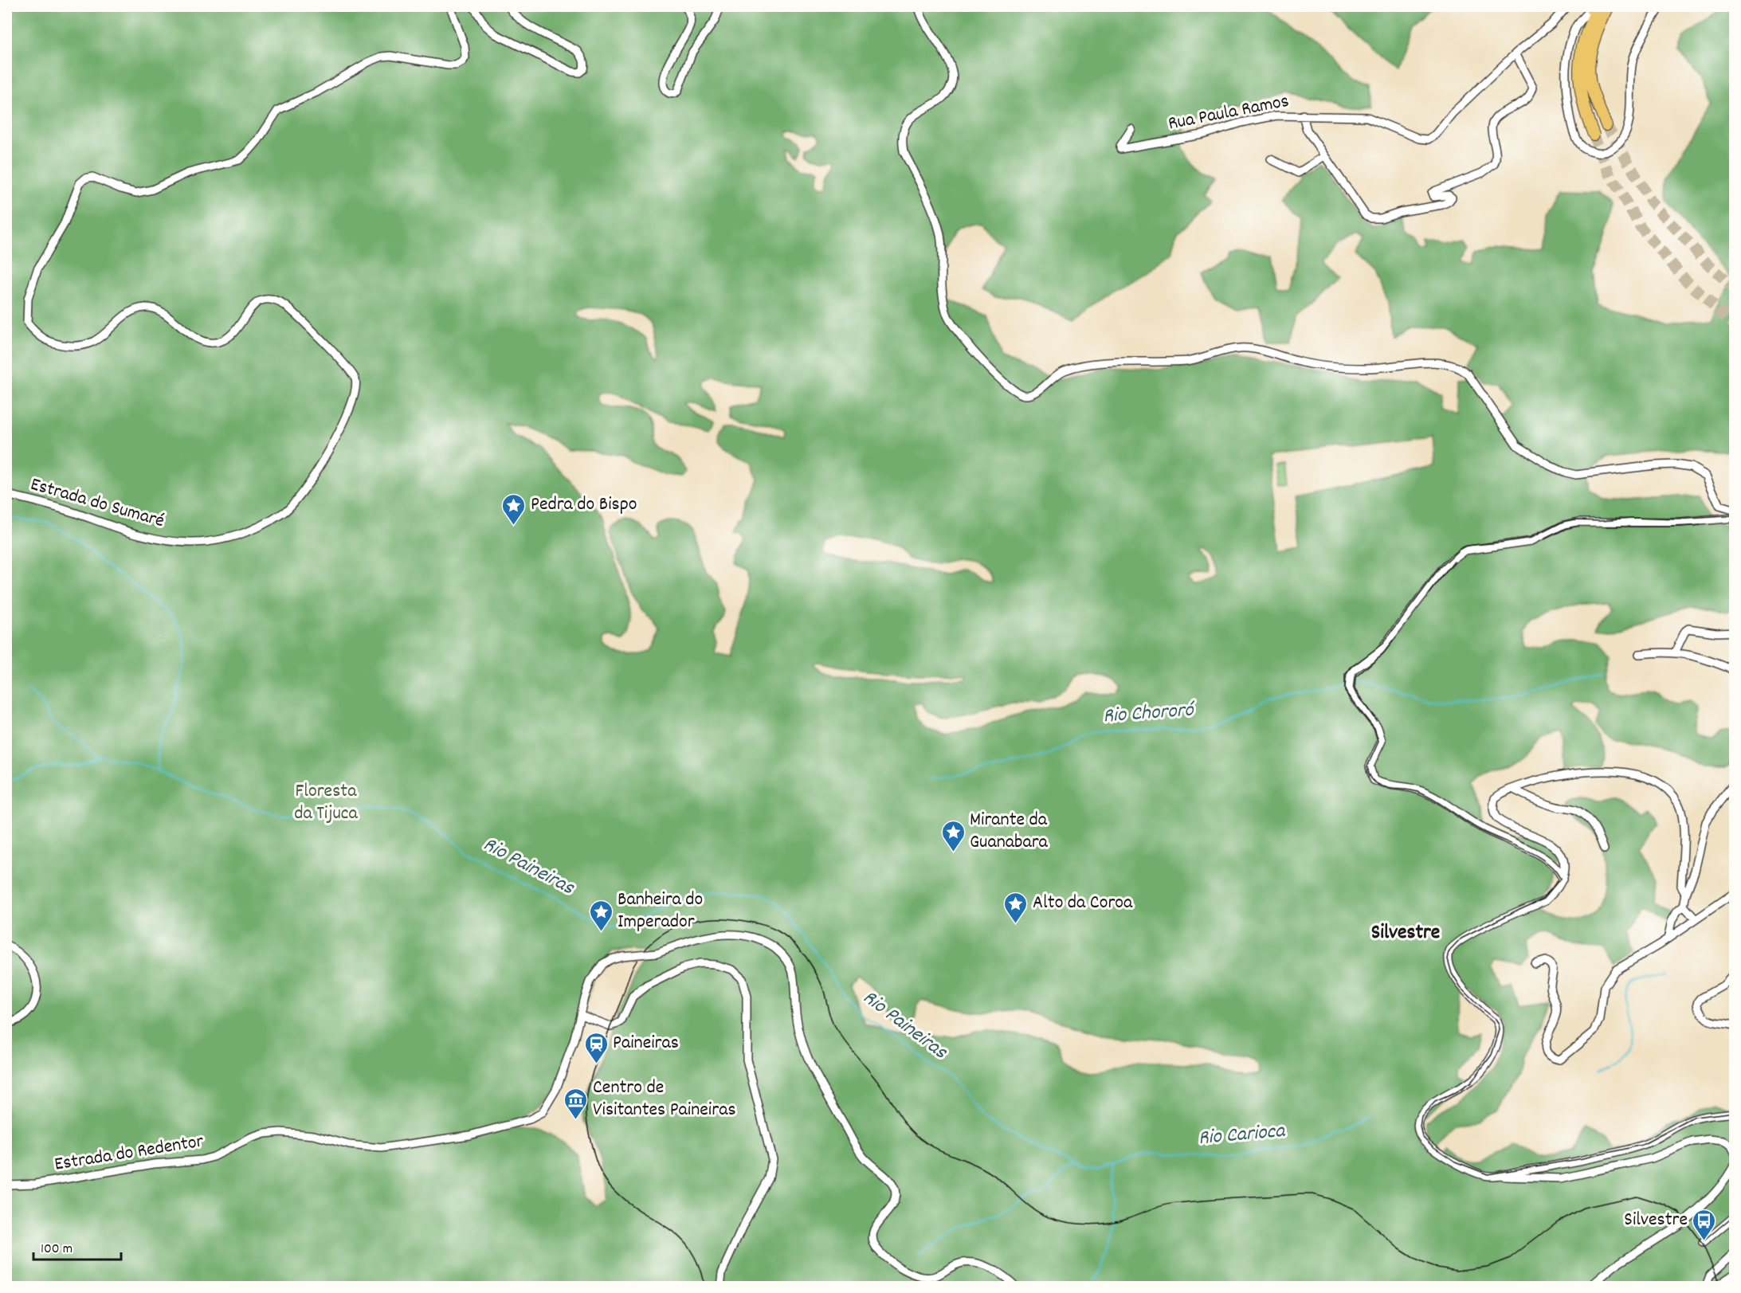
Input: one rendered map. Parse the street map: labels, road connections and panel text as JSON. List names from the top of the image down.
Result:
{
  "streets": {
    "street": ["Rua Paula Ramos", "Estrada do Sumaré", "Estrada do Redentor"]
  },
  "districts": ["Silvestre"],
  "water": ["Rio Chororó", "Rio Paineiras", "Rio Carioca"],
  "parks": ["Floresta da Tijuca"],
  "places": {
    "place": [
      "Pedra do Bispo",
      "Mirante da Guanabara",
      "Alto da Coroa",
      "Banheira do Imperador"
    ],
    "station": ["Paineiras"],
    "museum": ["Centro de Visitantes Paineiras"],
    "bus stop": ["Silvestre"]
  },
  "scale_bar": "100 m"
}
